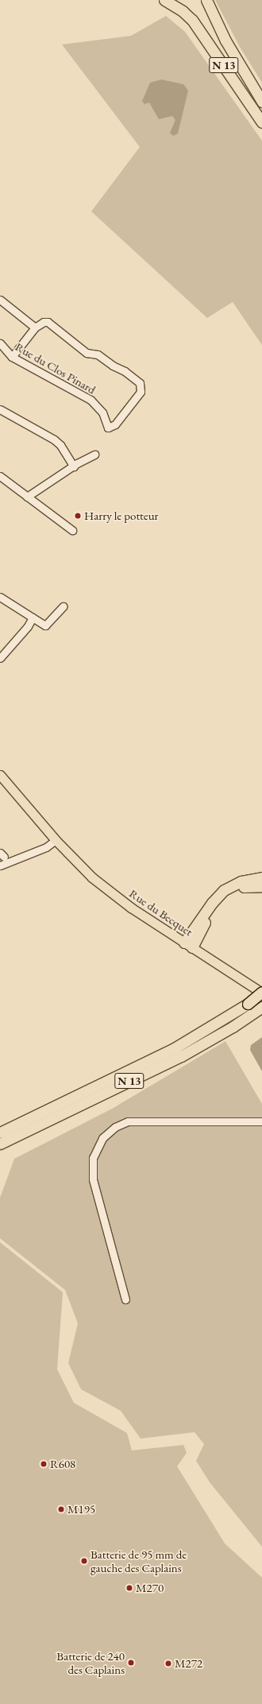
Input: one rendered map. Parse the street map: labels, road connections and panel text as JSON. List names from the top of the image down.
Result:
{
  "streets": {
    "highway": ["N 13"],
    "main road": ["Rue du Becquet"],
    "street": ["Rue du Clos Pinard"]
  },
  "crossings": [
    ["N 13", "Rue du Becquet"]
  ],
  "places": [
    "Harry le potteur",
    "R608",
    "M195",
    "Batterie de 95 mm de gauche des Caplains",
    "M270",
    "Batterie de 240 des Caplains",
    "M272"
  ]
}
